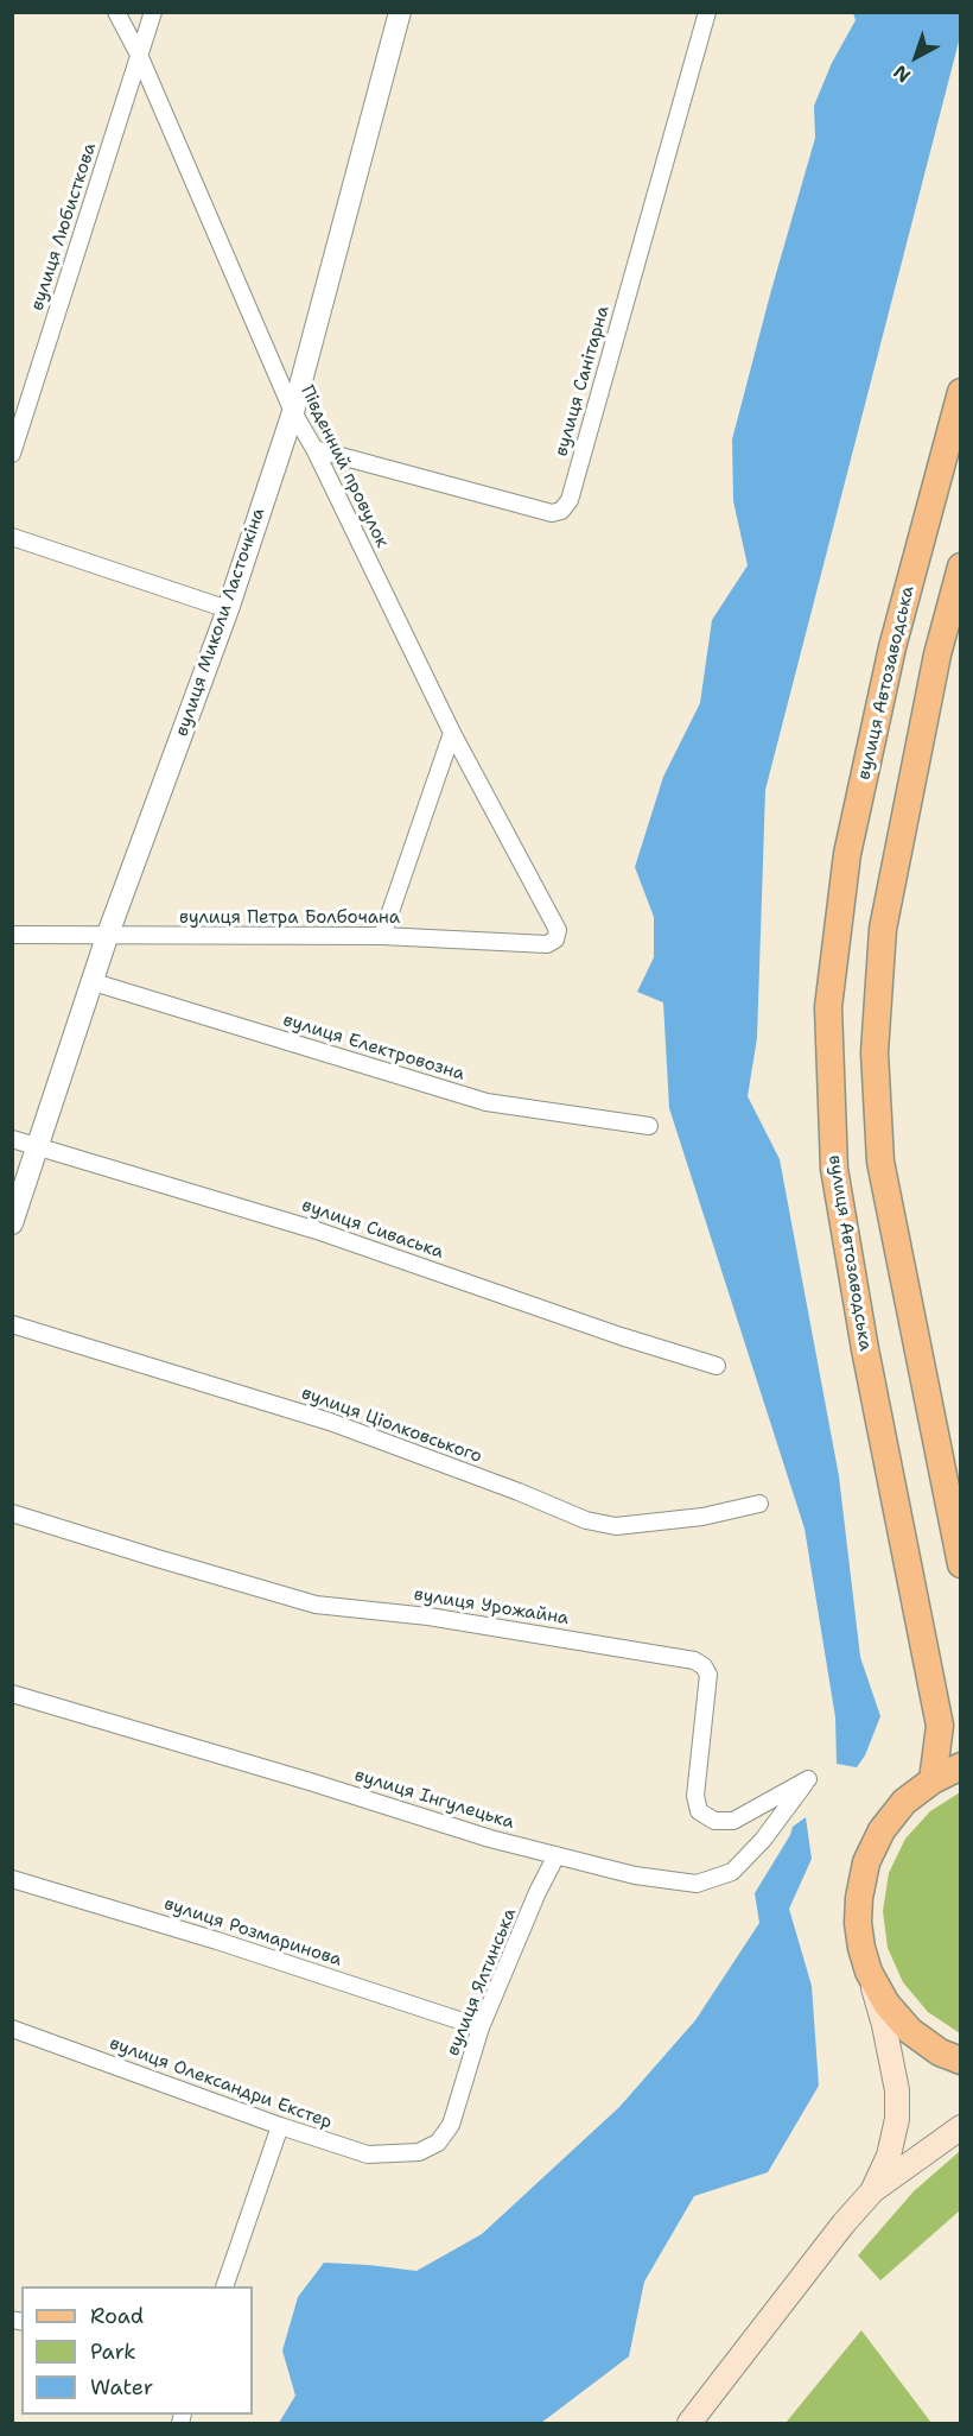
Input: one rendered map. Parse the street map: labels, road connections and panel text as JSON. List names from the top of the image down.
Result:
{
  "streets": {
    "main road": ["вулиця Автозаводська"],
    "street": [
      "вулиця Любисткова",
      "вулиця Санітарна",
      "Південний провулок",
      "вулиця Миколи Ласточкіна",
      "вулиця Петра Болбочана",
      "вулиця Електровозна",
      "вулиця Сиваська",
      "вулиця Ціолковського",
      "вулиця Урожайна",
      "вулиця Інгулецька",
      "вулиця Розмаринова",
      "вулиця Ялтинська",
      "вулиця Олександри Екстер"
    ]
  },
  "crossings": [
    ["вулиця Любисткова", "Південний провулок"],
    ["вулиця Санітарна", "Південний провулок"],
    ["Південний провулок", "вулиця Миколи Ласточкіна"],
    ["Південний провулок", "вулиця Петра Болбочана"],
    ["вулиця Миколи Ласточкіна", "вулиця Петра Болбочана"],
    ["вулиця Миколи Ласточкіна", "вулиця Електровозна"],
    ["вулиця Миколи Ласточкіна", "вулиця Сиваська"],
    ["вулиця Урожайна", "вулиця Інгулецька"],
    ["вулиця Інгулецька", "вулиця Ялтинська"],
    ["вулиця Розмаринова", "вулиця Ялтинська"],
    ["вулиця Ялтинська", "вулиця Олександри Екстер"]
  ],
  "legend": ["Road", "Park", "Water"],
  "north": "bottom left"
}
